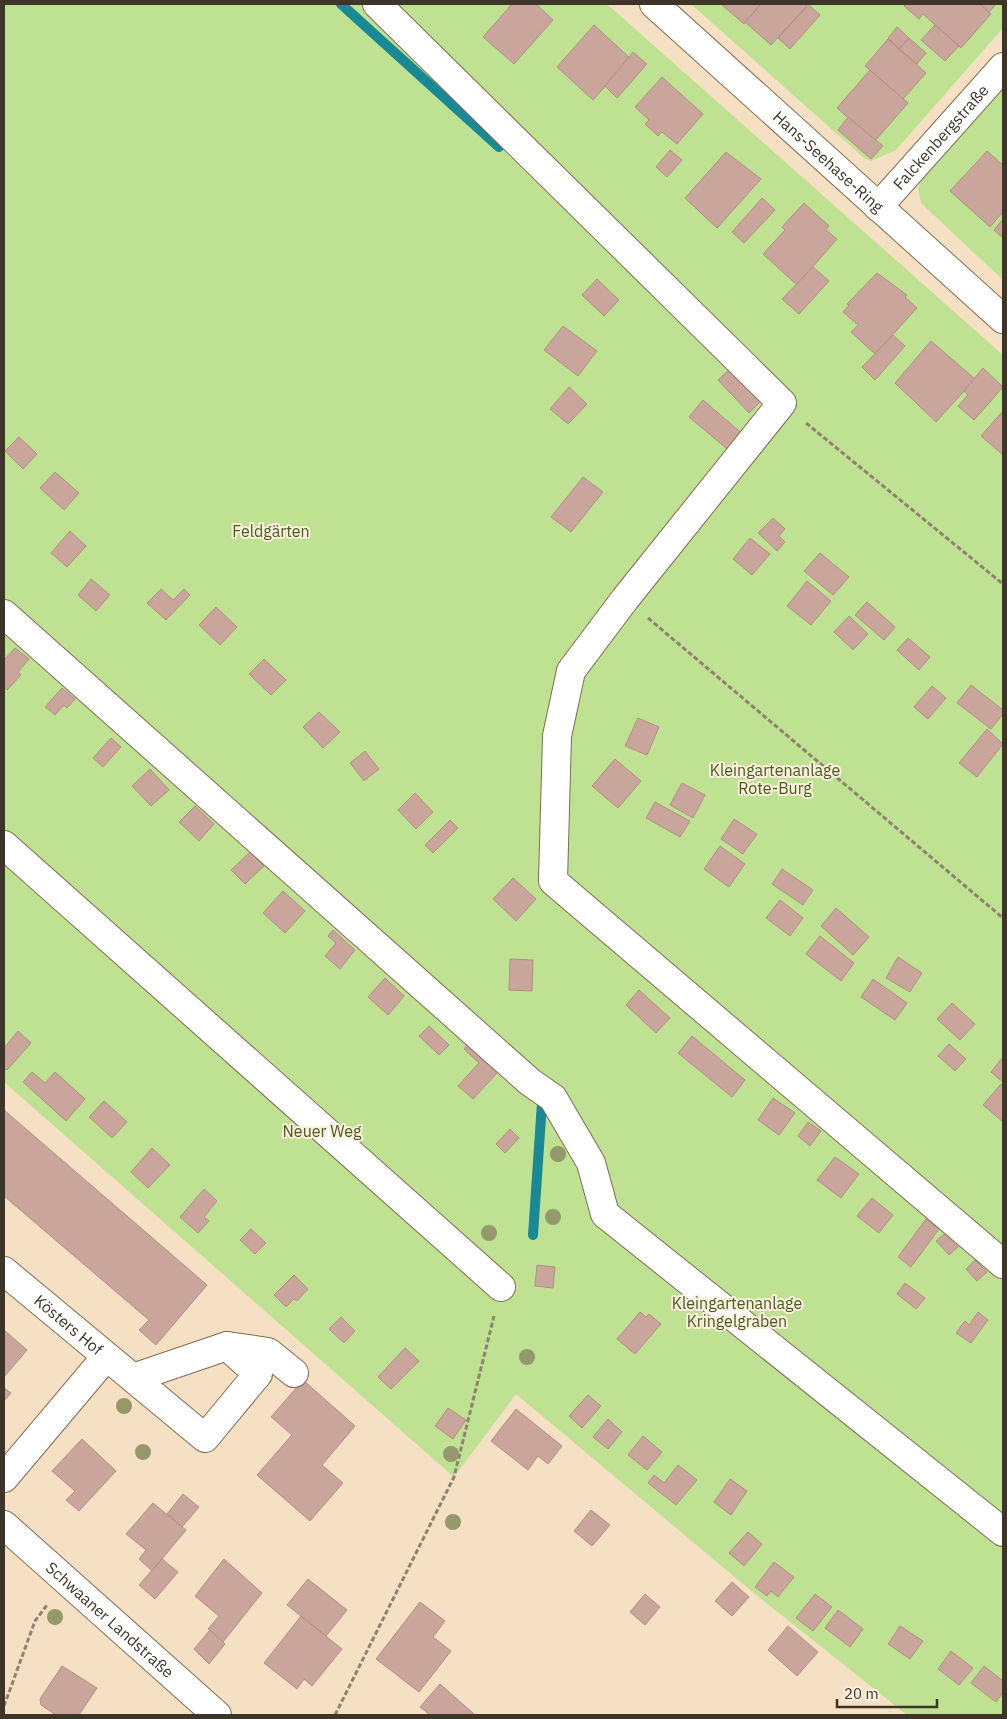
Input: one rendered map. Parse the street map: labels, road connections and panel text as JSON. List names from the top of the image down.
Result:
{
  "streets": {
    "street": [
      "Falckenbergstraße",
      "Hans-Seehase-Ring",
      "Kösters Hof",
      "Schwaaner Landstraße"
    ]
  },
  "crossings": [
    ["Falckenbergstraße", "Hans-Seehase-Ring"]
  ],
  "parks": [
    "Feldgärten",
    "Kleingartenanlage Rote-Burg",
    "Neuer Weg",
    "Kleingartenanlage Kringelgraben"
  ],
  "scale_bar": "20 m"
}
